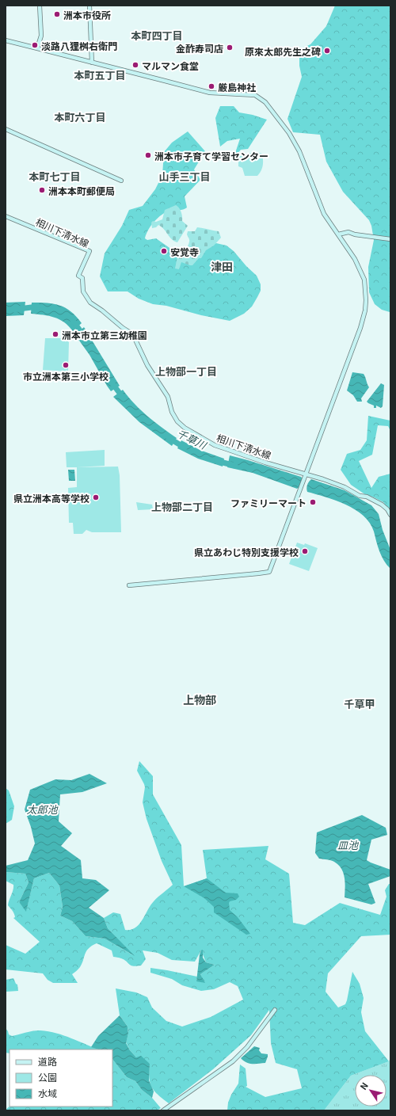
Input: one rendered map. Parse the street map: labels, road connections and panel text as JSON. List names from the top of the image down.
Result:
{
  "streets": {
    "street": ["相川下清水線"]
  },
  "districts": [
    "本町四丁目",
    "本町五丁目",
    "本町六丁目",
    "本町七丁目",
    "山手三丁目",
    "津田",
    "上物部一丁目",
    "上物部二丁目",
    "上物部",
    "千草甲"
  ],
  "water": ["千草川", "太郎池", "皿池"],
  "places": [
    "洲本市役所",
    "淡路八狸桝右衛門",
    "金酢寿司店",
    "原來太郎先生之碑",
    "マルマン食堂",
    "厳島神社",
    "洲本市子育て学習センター",
    "洲本本町郵便局",
    "安覚寺",
    "洲本市立第三幼稚園",
    "市立洲本第三小学校",
    "県立洲本高等学校",
    "ファミリーマート",
    "県立あわじ特別支援学校"
  ],
  "legend": ["道路", "公園", "水域"],
  "north": "top left"
}
